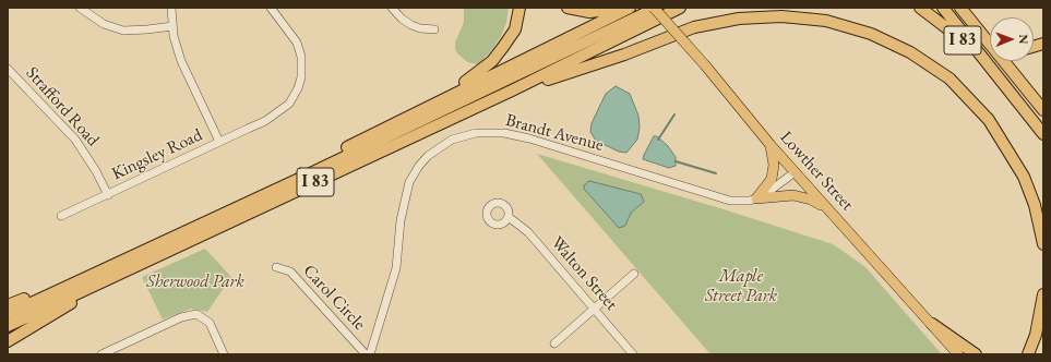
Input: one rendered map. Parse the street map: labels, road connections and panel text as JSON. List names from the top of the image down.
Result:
{
  "streets": {
    "highway": ["I 83"],
    "main road": ["Lowther Street"],
    "street": [
      "Strafford Road",
      "Brandt Avenue",
      "Kingsley Road",
      "Walton Street",
      "Carol Circle"
    ]
  },
  "crossings": [
    ["I 83", "Lowther Street"],
    ["Strafford Road", "Kingsley Road"],
    ["Brandt Avenue", "Lowther Street"]
  ],
  "parks": ["Maple Street Park", "Sherwood Park"],
  "north": "right"
}
